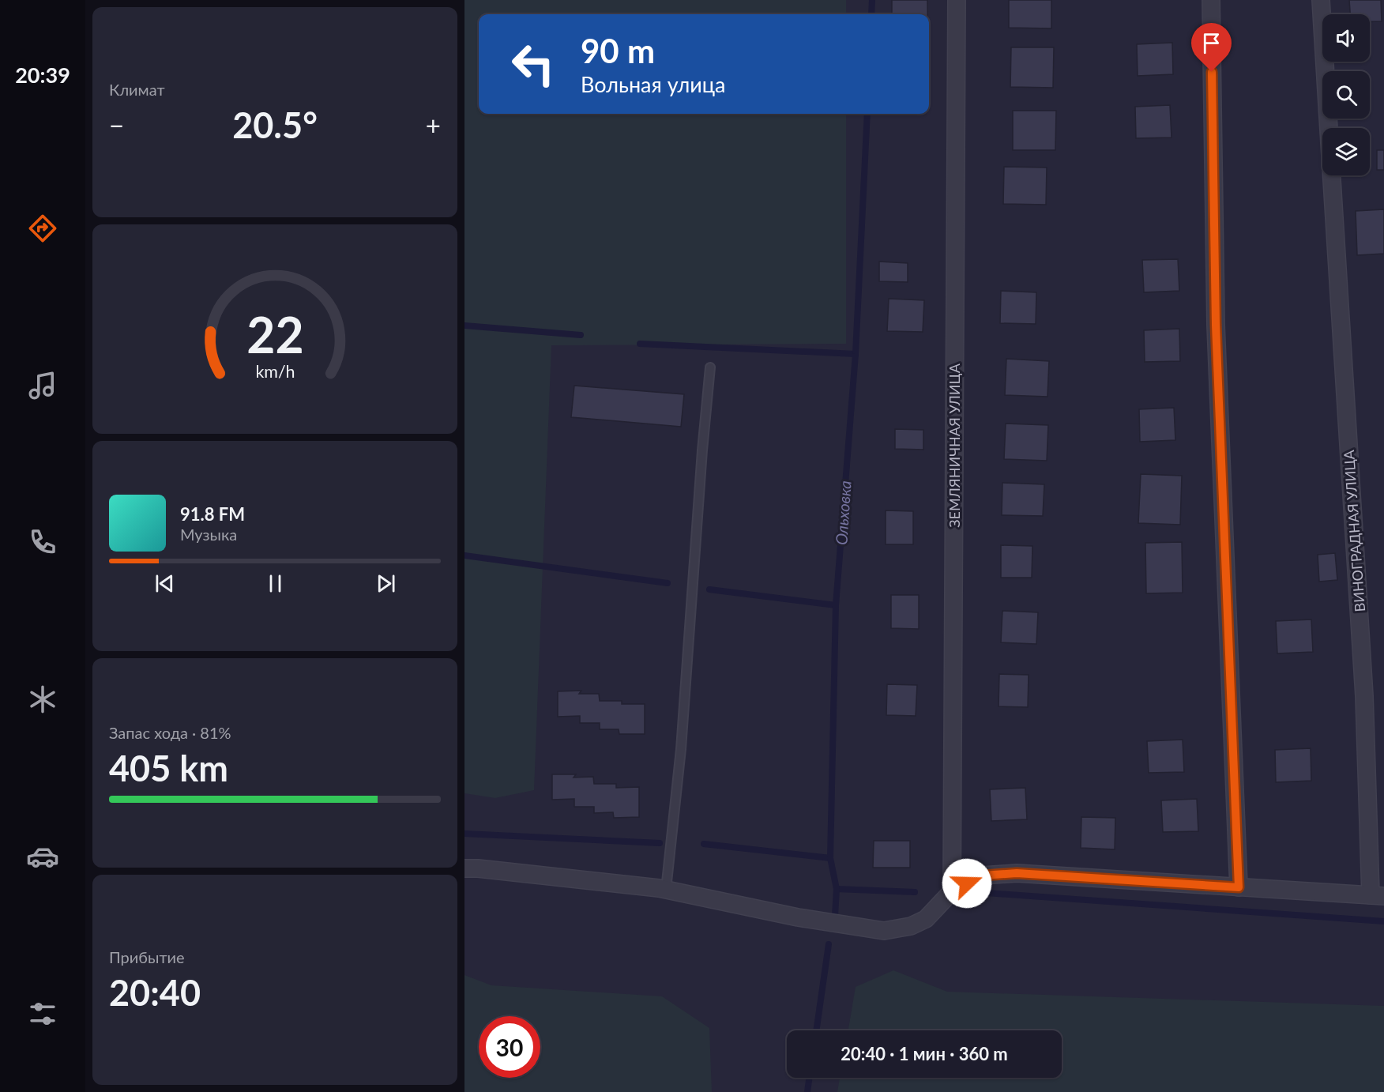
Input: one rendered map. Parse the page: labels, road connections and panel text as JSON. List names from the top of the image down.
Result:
{
  "streets": {
    "street": ["ЗЕМЛЯНИЧНАЯ УЛИЦА", "ВИНОГРАДНАЯ УЛИЦА"]
  },
  "water": ["Ольховка"],
  "page": {
    "tabs": "20:39",
    "tile": [
      "Климат",
      ["Запас хода · 81%", "405 km"],
      ["Прибытие", "20:40"]
    ],
    "turn": ["90 m", "Вольная улица"],
    "heat": ["−", "20.5°", "+"],
    "song": ["91.8 FM", "Музыка"],
    "limit": "30",
    "trip": "20:40 · 1 мин · 360 m",
    "gauge": ["22", "km/h"]
  }
}
